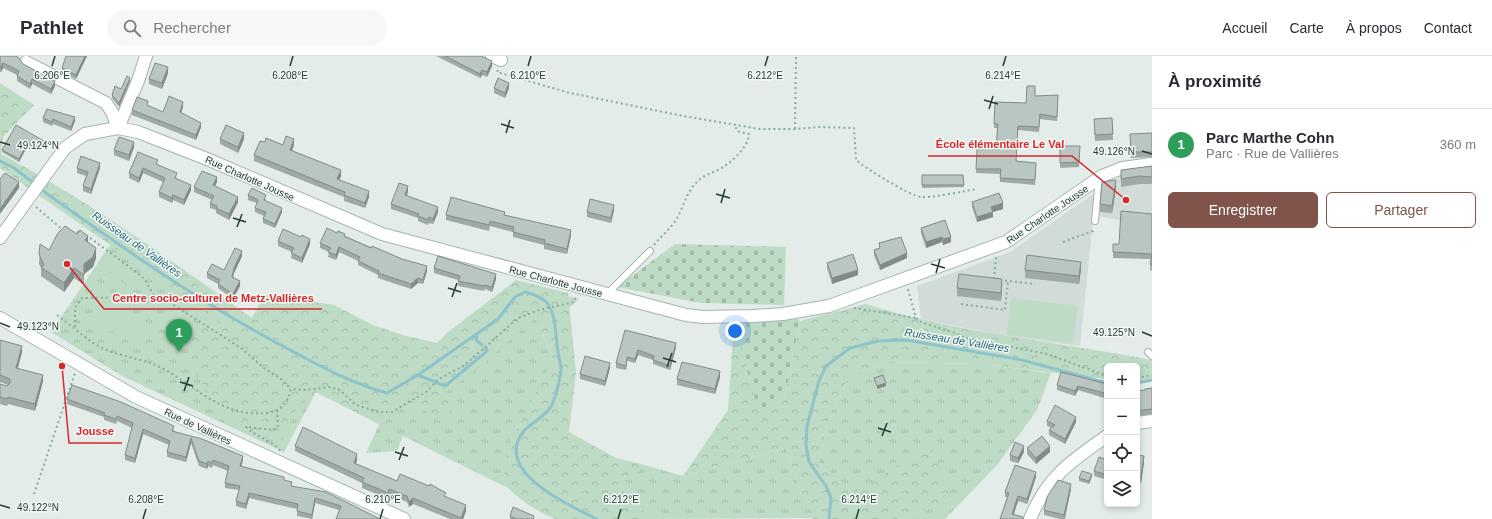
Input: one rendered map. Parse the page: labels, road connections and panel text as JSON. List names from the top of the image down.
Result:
{
  "streets": {
    "street": ["Rue Charlotte Jousse", "Rue de Vallières"]
  },
  "water": ["Ruisseau de Vallières"],
  "places": ["École élémentaire Le Val", "Centre socio-culturel de Metz-Vallières", "Jousse"],
  "page": {
    "header": "Pathlet",
    "search": "Rechercher",
    "nav": [
      "Accueil",
      "Carte",
      "À propos",
      "Contact"
    ],
    "heading": "À proximité",
    "list": [
      {
        "mark": "1",
        "name": "Parc Marthe Cohn",
        "note": "Parc · Rue de Vallières",
        "value": "360 m"
      }
    ],
    "buttons": ["Enregistrer", "Partager"],
    "pins": "1",
    "map_buttons": ["+", "−"]
  },
  "coordinates": [
    "6.206°E",
    "6.208°E",
    "6.210°E",
    "6.212°E",
    "6.214°E",
    "49.124°N",
    "49.126°N",
    "49.123°N",
    "49.125°N",
    "49.122°N"
  ]
}
